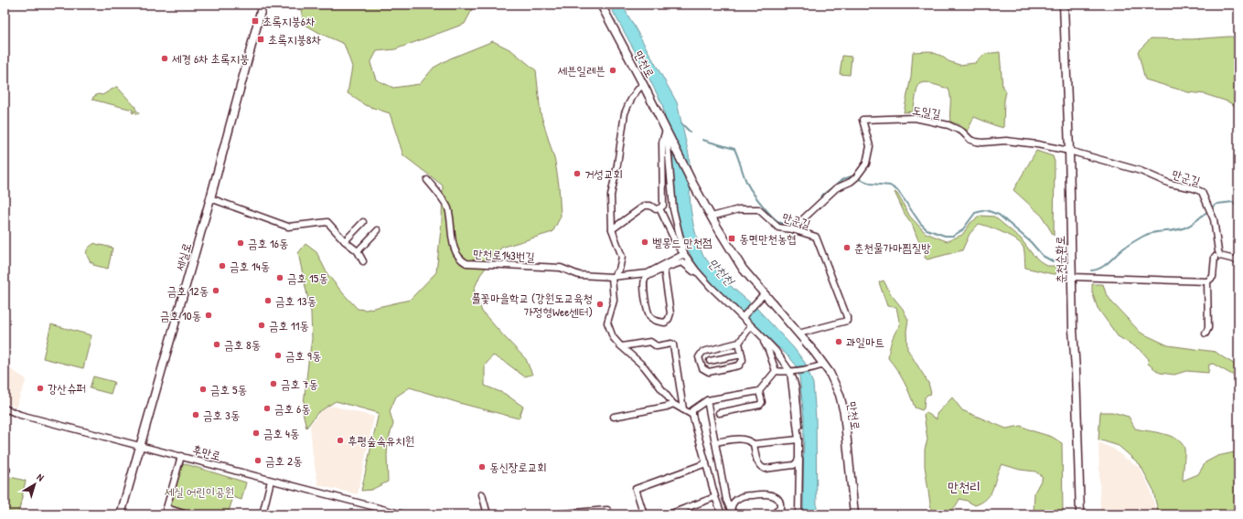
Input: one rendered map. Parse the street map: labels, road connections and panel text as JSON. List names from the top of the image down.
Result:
{
  "streets": {
    "street": [
      "만천로",
      "도일길",
      "만군길",
      "만천로143번길",
      "세실로",
      "춘천순환로",
      "후만로"
    ]
  },
  "crossings": [
    ["만천로", "만군길"],
    ["도일길", "만군길"],
    ["도일길", "춘천순환로"],
    ["세실로", "후만로"]
  ],
  "districts": ["만천리"],
  "water": ["만천천"],
  "parks": ["세실 어린이공원"],
  "places": {
    "transit": ["초록지붕6차", "초록지붕8차", "동면만천농협"],
    "other": [
      "세경 6차 초록지붕",
      "세븐일레븐",
      "거성교회",
      "벨몽드 만천점",
      "금호 16동",
      "춘천물가마찜질방",
      "금호 14동",
      "금호 15동",
      "금호 12동",
      "금호 13동",
      "풀꽃마을학교 (강원도교육청 가정형Wee센터)",
      "금호 10동",
      "금호 11동",
      "과일마트",
      "금호 8동",
      "금호 9동",
      "금호 7동",
      "강산슈퍼",
      "금호 5동",
      "금호 6동",
      "금호 3동",
      "금호 4동",
      "후평숲속유치원",
      "금호 2동",
      "동신장로교회"
    ]
  },
  "north": "top right"
}
